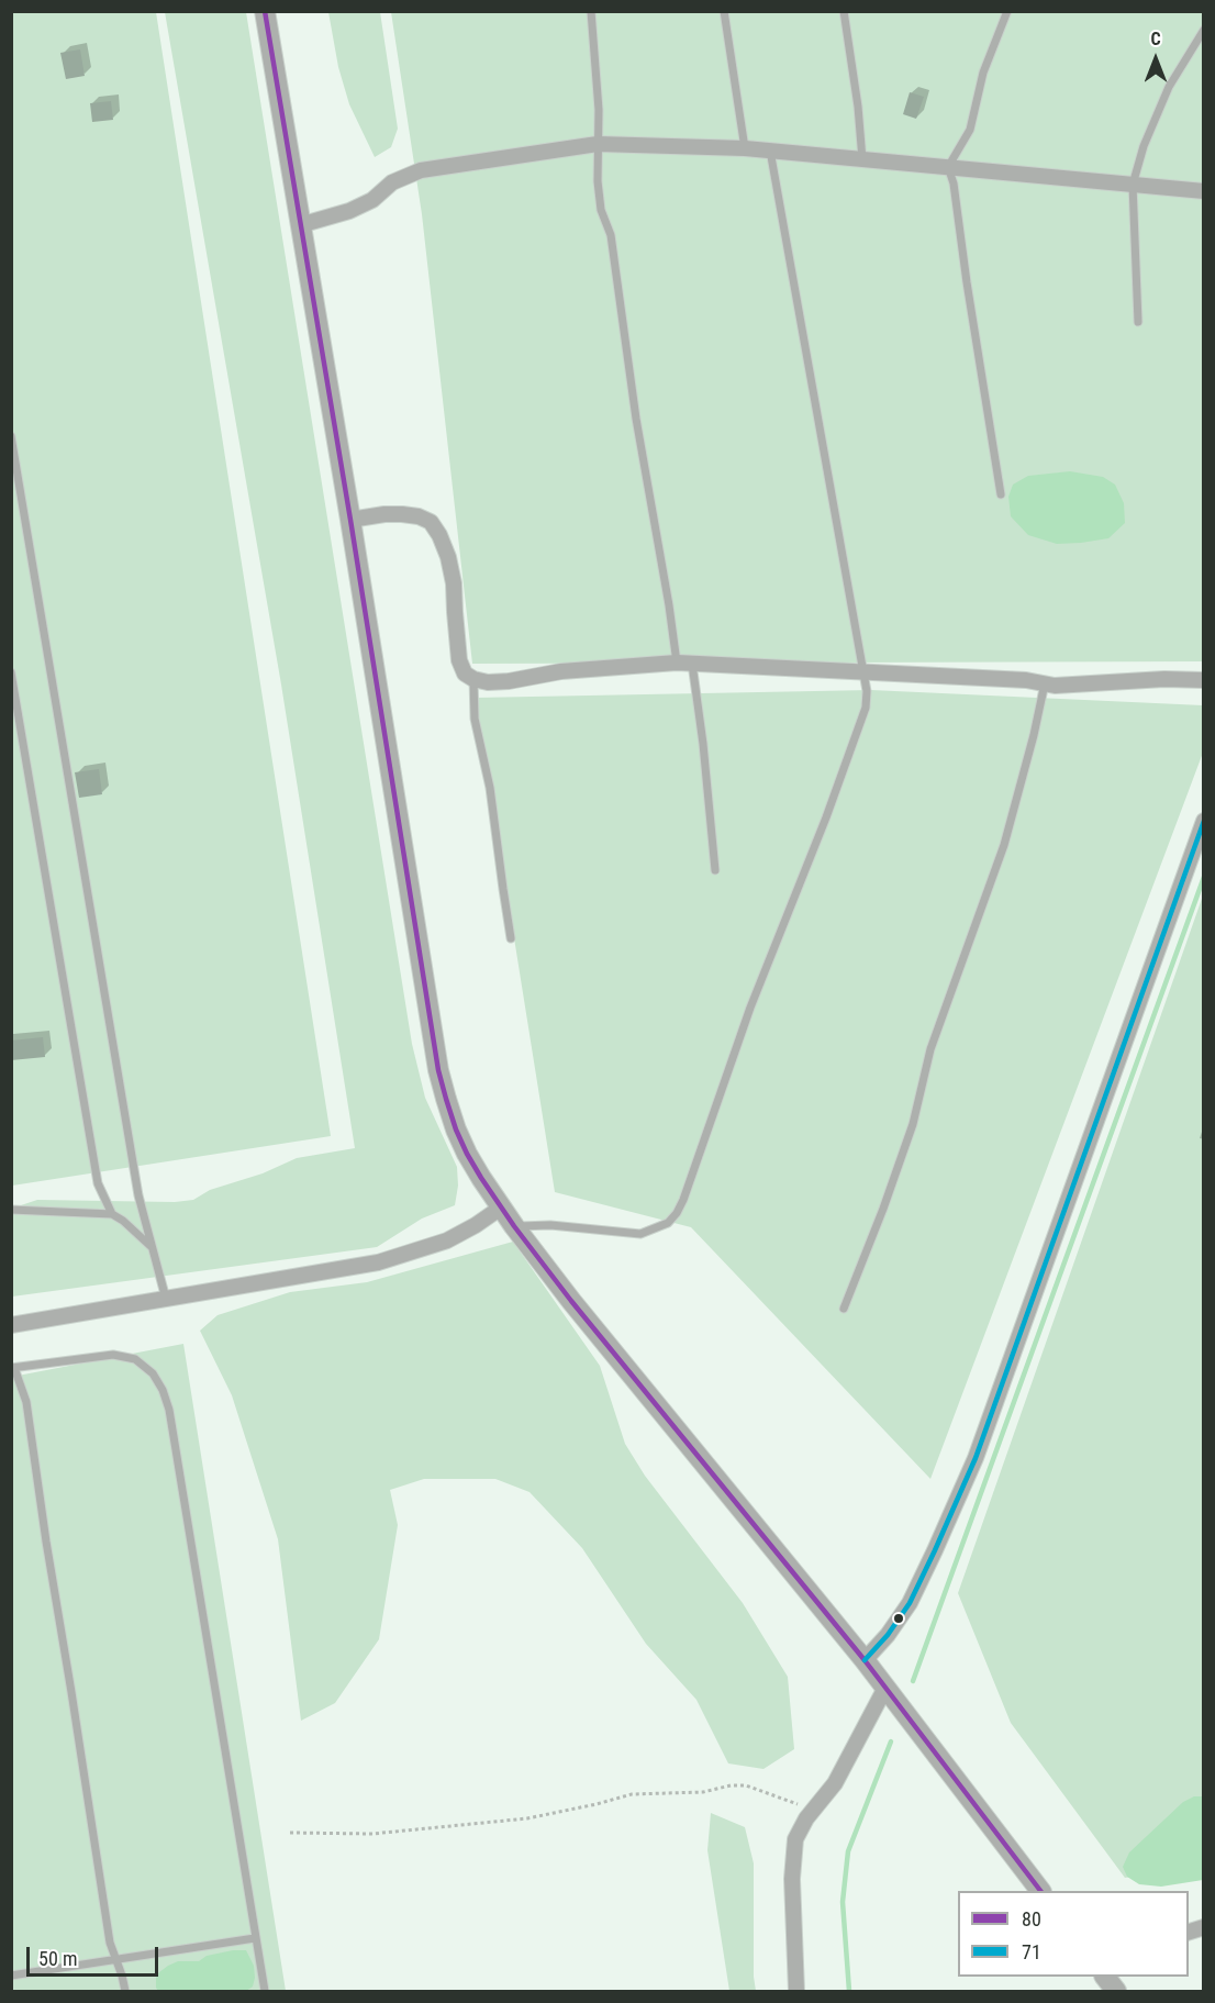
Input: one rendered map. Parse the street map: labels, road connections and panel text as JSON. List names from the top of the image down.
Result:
{
  "lines": ["transit line 80", "transit line 71"],
  "legend": ["80", "71"],
  "scale_bar": "50 m",
  "north": "top"
}
